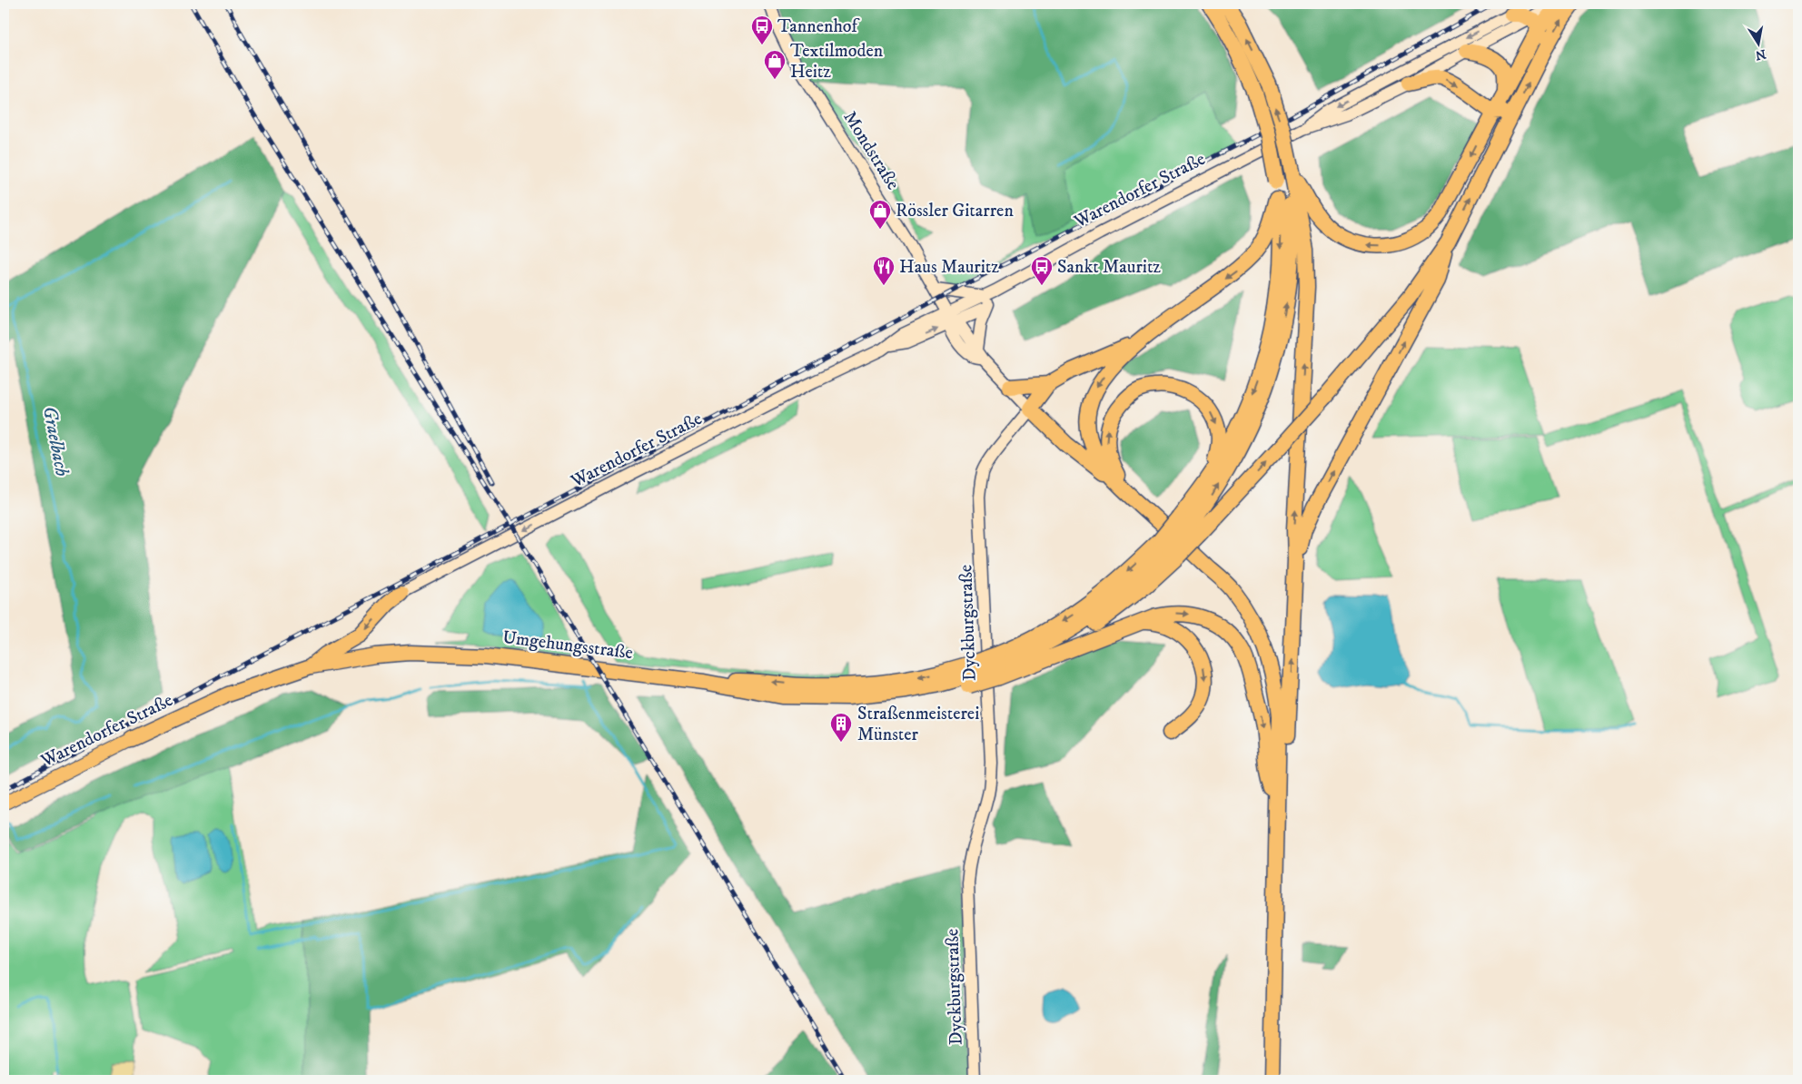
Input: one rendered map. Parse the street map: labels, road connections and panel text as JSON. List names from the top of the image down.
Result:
{
  "streets": {
    "highway": ["Warendorfer Straße", "Umgehungsstraße"],
    "main road": ["Mondstraße", "Dyckburgstraße"]
  },
  "crossings": [
    ["Mondstraße", "Warendorfer Straße"],
    ["Warendorfer Straße", "Umgehungsstraße"]
  ],
  "one_way": ["Warendorfer Straße"],
  "water": ["Graelbach"],
  "places": {
    "bus stop": ["Tannenhof", "Sankt Mauritz"],
    "shop": ["Textilmoden Heitz", "Rössler Gitarren"],
    "restaurant": ["Haus Mauritz"],
    "building": ["Straßenmeisterei Münster"]
  },
  "north": "bottom"
}
